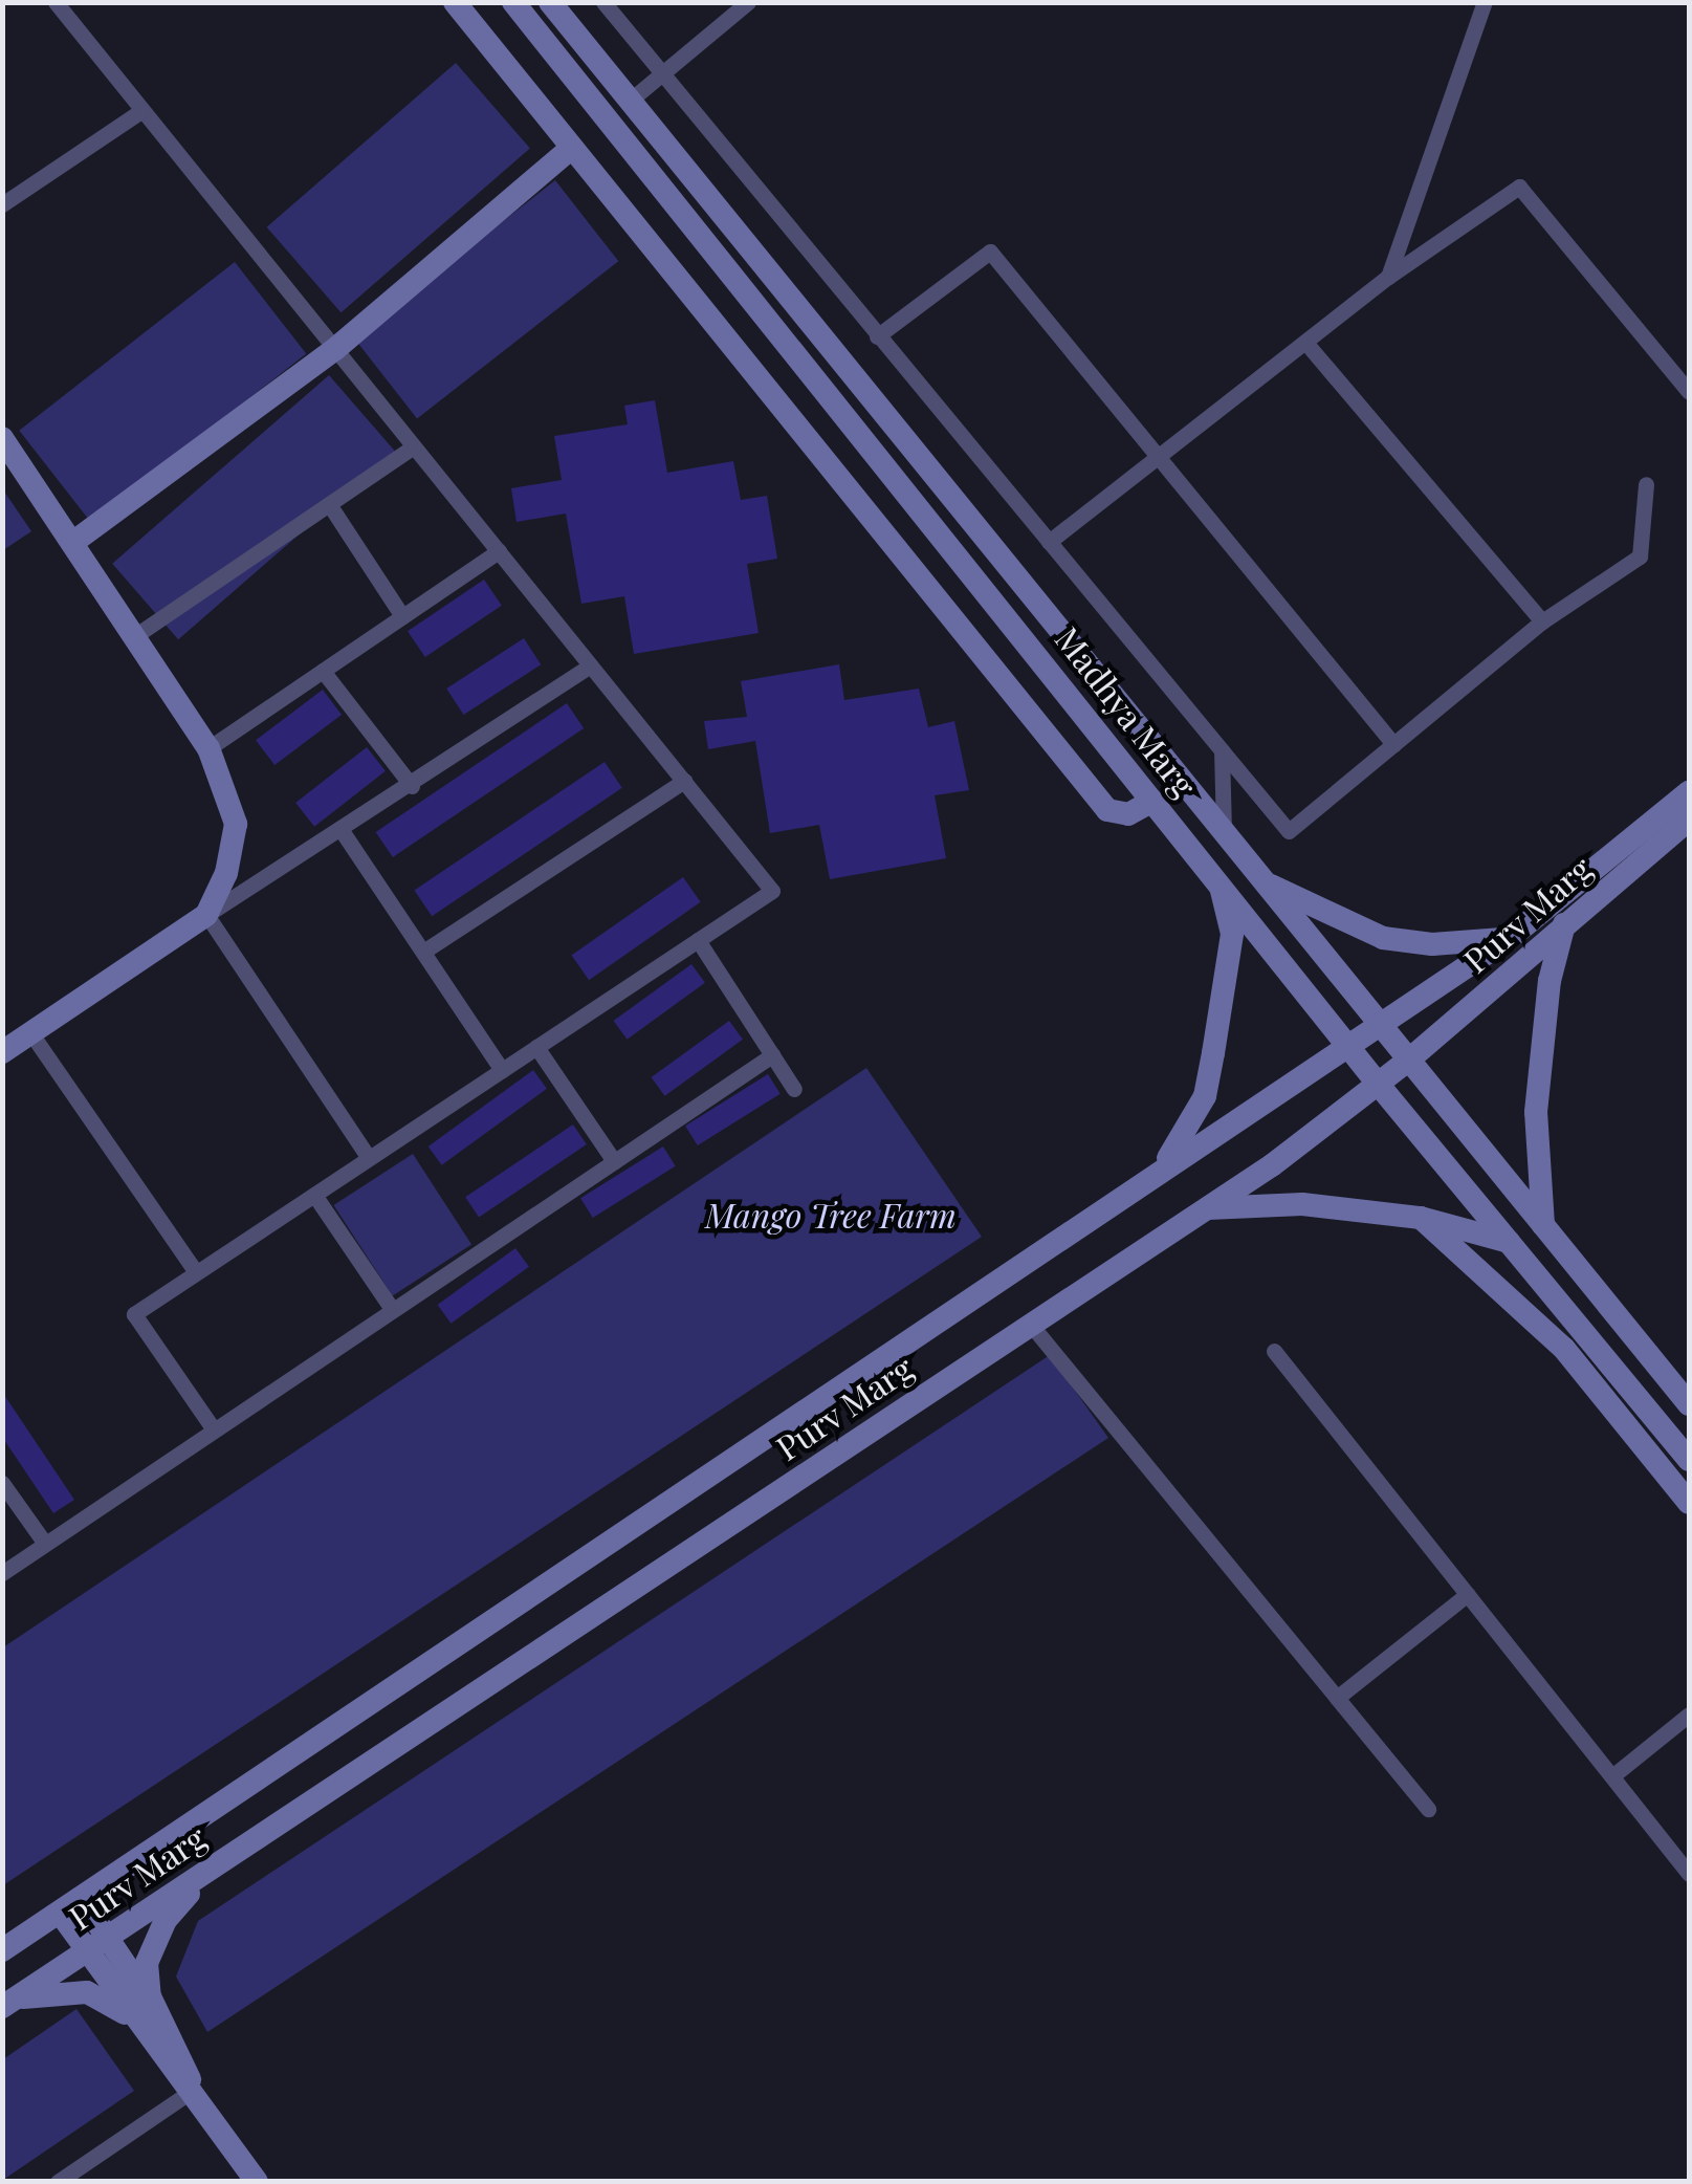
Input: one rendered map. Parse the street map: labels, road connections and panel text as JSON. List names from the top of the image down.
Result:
{
  "streets": {
    "main road": ["Madhya Marg", "Purv Marg"]
  },
  "crossings": [
    ["Madhya Marg", "Purv Marg"]
  ],
  "parks": ["Mango Tree Farm"]
}
